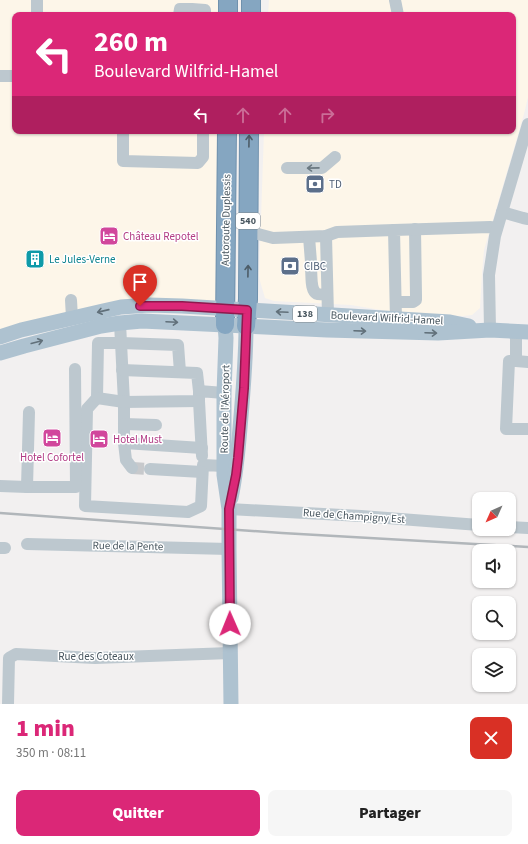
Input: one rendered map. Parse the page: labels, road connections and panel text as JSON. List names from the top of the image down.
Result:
{
  "streets": {
    "highway": ["Autoroute Duplessis", "540"],
    "main road": ["138", "Boulevard Wilfrid-Hamel", "Route de l'Aéroport"],
    "street": ["Rue de Champigny Est", "Rue de la Pente", "Rue des Coteaux"]
  },
  "crossings": [
    ["Autoroute Duplessis", "Boulevard Wilfrid-Hamel"],
    ["Autoroute Duplessis", "Route de l'Aéroport"],
    ["Boulevard Wilfrid-Hamel", "Route de l'Aéroport"],
    ["Route de l'Aéroport", "Rue de Champigny Est"],
    ["Route de l'Aéroport", "Rue de la Pente"],
    ["Route de l'Aéroport", "Rue des Coteaux"]
  ],
  "places": {
    "bank": ["TD", "CIBC"],
    "hotel": ["Château Repotel", "Hotel Cofortel", "Hotel Must"],
    "building": ["Le Jules-Verne"]
  },
  "north": "bottom left",
  "page": {
    "turn": ["260 m", "Boulevard Wilfrid-Hamel"],
    "heading": ["1 min", "350 m · 08:11"],
    "buttons": ["Quitter", "Partager"]
  }
}
